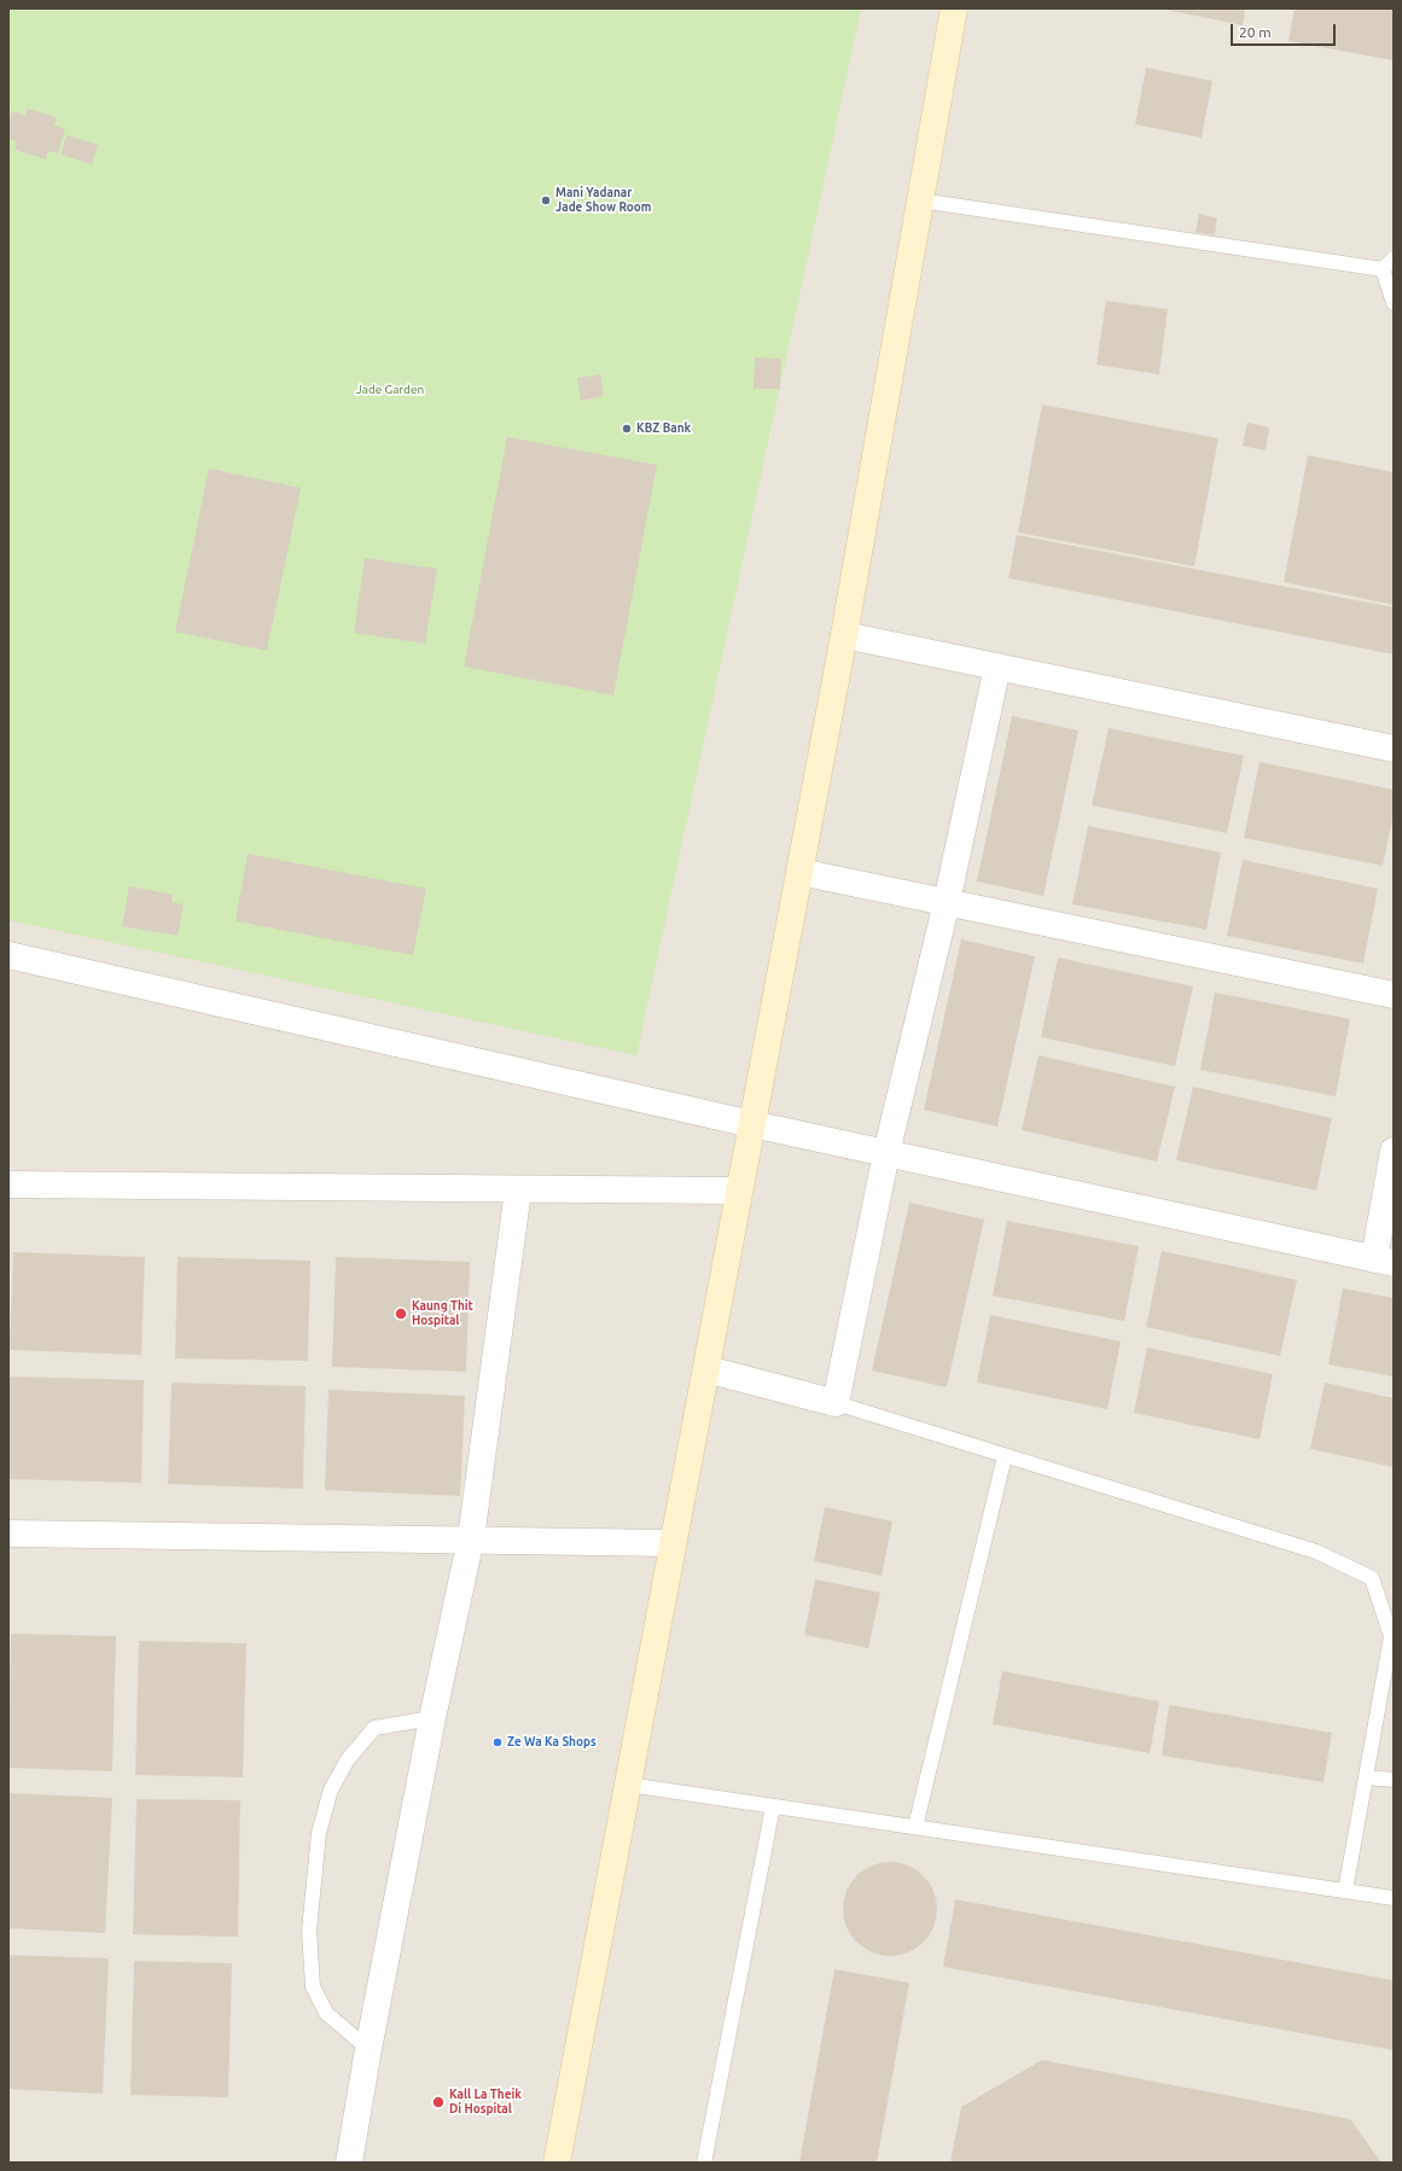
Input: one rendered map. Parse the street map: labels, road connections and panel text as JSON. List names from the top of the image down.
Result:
{
  "parks": ["Jade Garden"],
  "places": [
    "Mani Yadanar Jade Show Room",
    "KBZ Bank",
    "Kaung Thit Hospital",
    "Ze Wa Ka Shops",
    "Kall La Theik Di Hospital"
  ],
  "scale_bar": "20 m"
}
